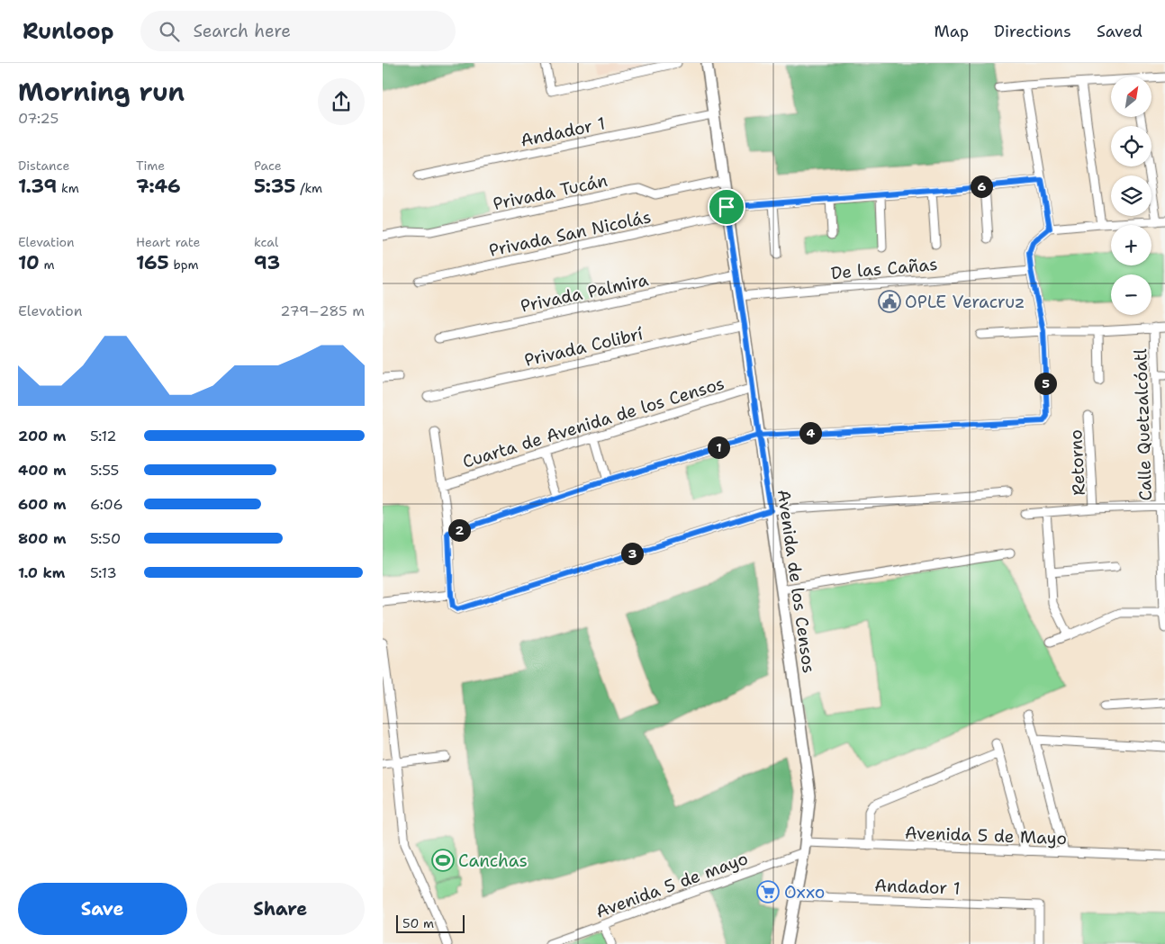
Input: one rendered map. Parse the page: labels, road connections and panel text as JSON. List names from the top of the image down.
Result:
{
  "streets": {
    "street": [
      "Andador 1",
      "Privada Tucán",
      "Privada San Nicolás",
      "De las Cañas",
      "Privada Palmira",
      "Privada Colibrí",
      "Cuarta de Avenida de los Censos",
      "Calle Quetzalcóatl",
      "Retorno",
      "Avenida de los Censos",
      "Avenida 5 de Mayo",
      "Avenida 5 de mayo"
    ]
  },
  "crossings": [
    ["Andador 1", "Avenida de los Censos"],
    ["Privada Tucán", "Avenida de los Censos"],
    ["Privada San Nicolás", "Avenida de los Censos"],
    ["De las Cañas", "Avenida de los Censos"],
    ["Privada Palmira", "Avenida de los Censos"],
    ["Privada Colibrí", "Avenida de los Censos"],
    ["Cuarta de Avenida de los Censos", "Avenida de los Censos"],
    ["Calle Quetzalcóatl", "Retorno"],
    ["Avenida de los Censos", "Avenida 5 de Mayo"],
    ["Avenida de los Censos", "Avenida 5 de mayo"],
    ["Avenida 5 de Mayo", "Avenida 5 de mayo"]
  ],
  "places": {
    "public building": ["OPLE Veracruz"],
    "sports": ["Canchas"],
    "supermarket": ["Oxxo"]
  },
  "scale_bar": "50 m",
  "north": "top right",
  "page": {
    "header": "Runloop",
    "search": "Search here",
    "nav": ["Map", "Directions", "Saved"],
    "heading": ["Morning run", "07:25"],
    "map_buttons": ["+", "−"],
    "stats": [
      ["Distance", "1.39 km"],
      ["Time", "7:46"],
      ["Pace", "5:35 /km"],
      ["Elevation", "10 m"],
      ["Heart rate", "165 bpm"],
      ["kcal", "93"]
    ],
    "pins": [
      "6",
      "5",
      "4",
      "1",
      "2",
      "3"
    ],
    "chart": ["Elevation", "279–285 m"],
    "list": [
      {
        "name": "200 m",
        "note": "5:12"
      },
      {
        "name": "400 m",
        "note": "5:55"
      },
      {
        "name": "600 m",
        "note": "6:06"
      },
      {
        "name": "800 m",
        "note": "5:50"
      },
      {
        "name": "1.0 km",
        "note": "5:13"
      }
    ],
    "buttons": ["Save", "Share"],
    "scale": "50 m"
  }
}
